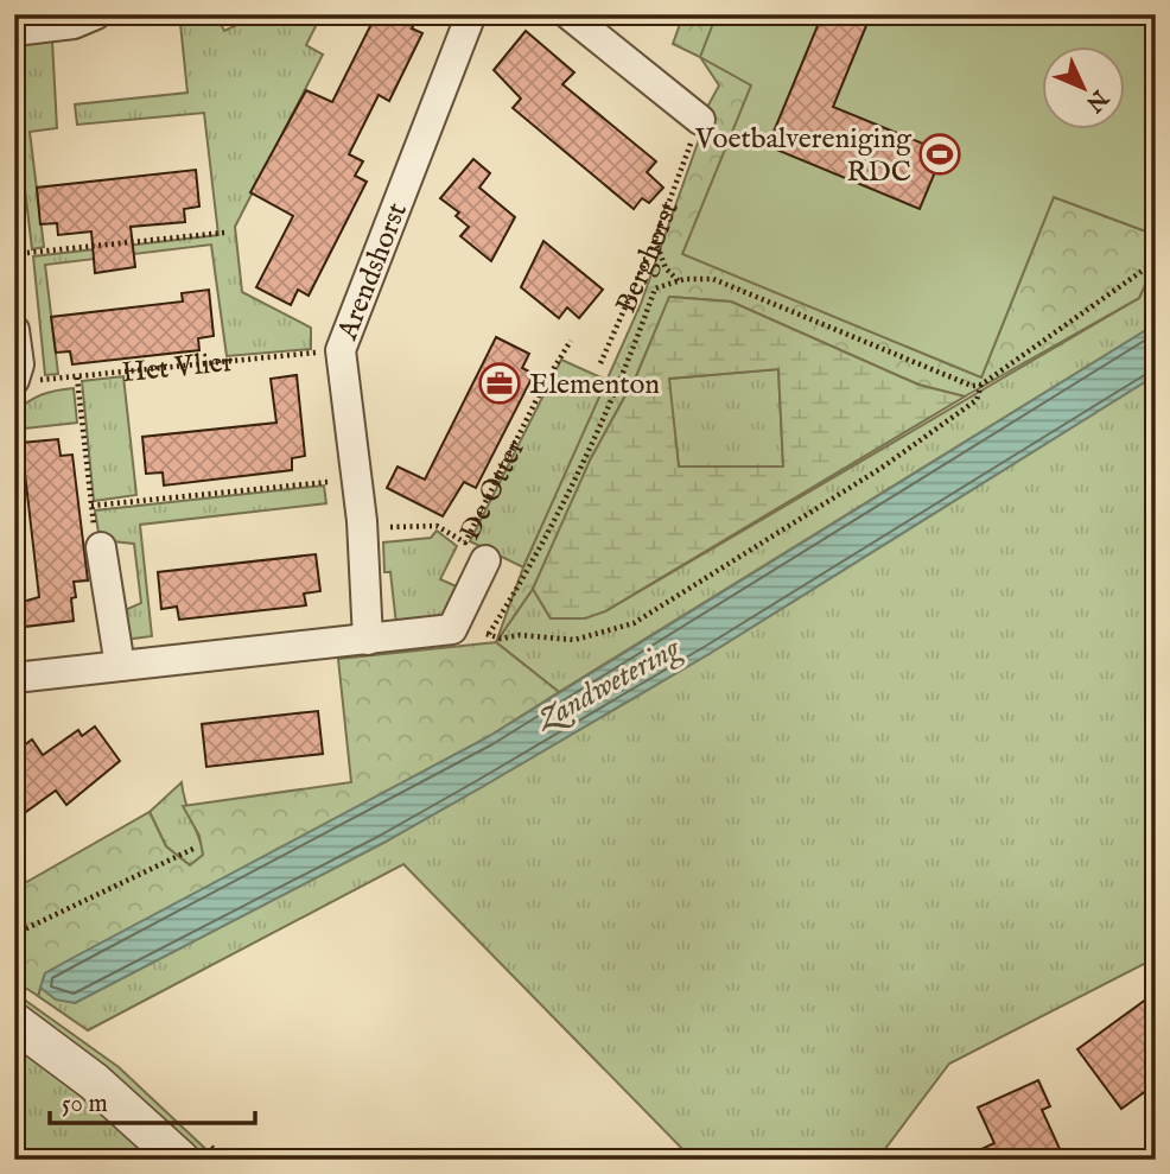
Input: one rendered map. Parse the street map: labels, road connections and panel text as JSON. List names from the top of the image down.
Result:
{
  "streets": {
    "street": ["Arendshorst"],
    "path": ["Berghorst", "Het Vlier", "De Otter"]
  },
  "crossings": [
    ["Arendshorst", "Het Vlier"],
    ["Arendshorst", "De Otter"]
  ],
  "water": ["Zandwetering"],
  "places": {
    "sports": ["Voetbalvereniging RDC"],
    "office": ["Elementon"]
  },
  "scale_bar": "50 m",
  "north": "bottom right"
}
